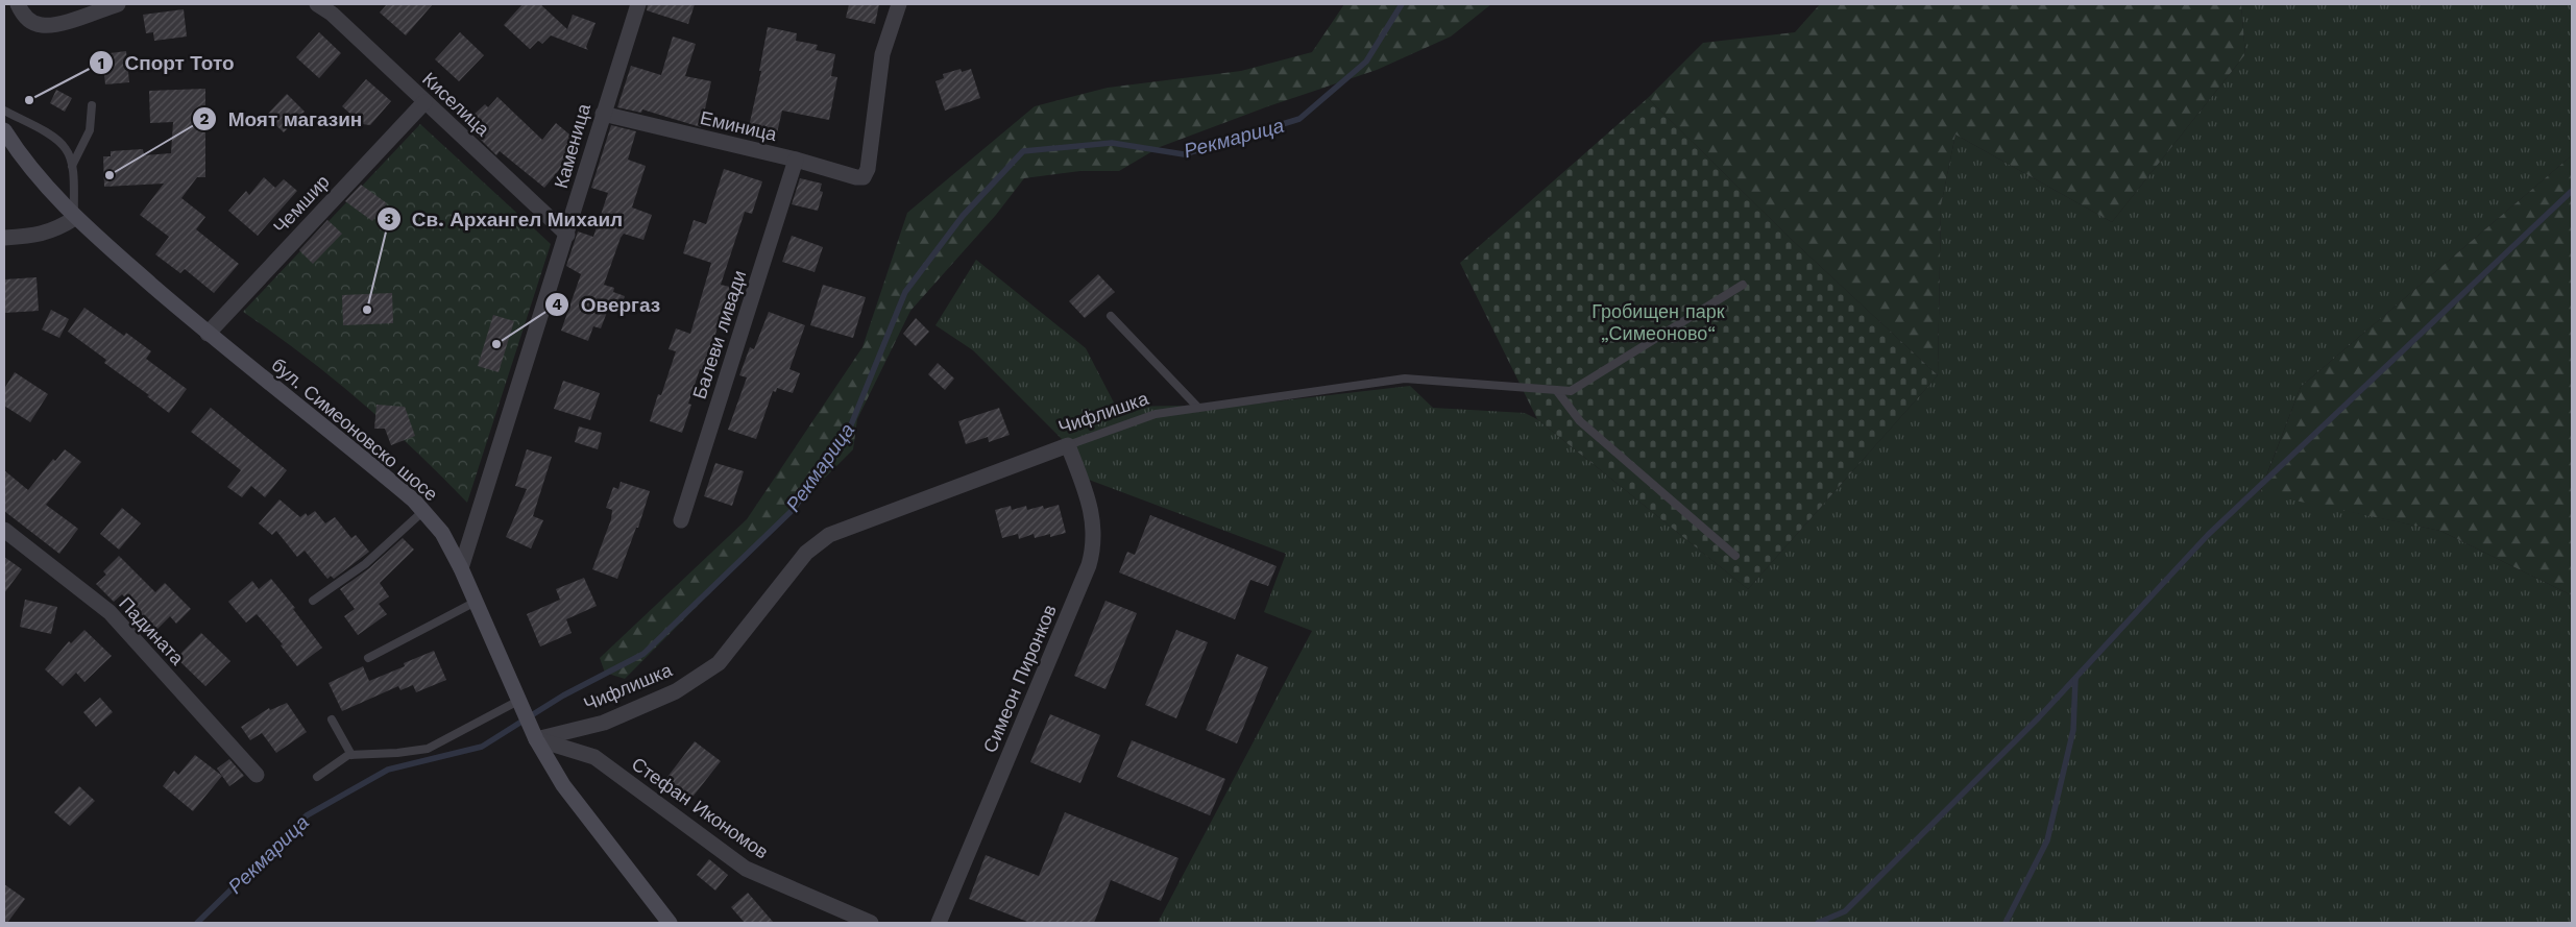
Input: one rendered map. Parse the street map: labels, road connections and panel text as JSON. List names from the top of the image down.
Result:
{
  "streets": {
    "street": [
      "Киселица",
      "Еминица",
      "Каменица",
      "Чемшир",
      "Балеви ливади",
      "Чифлишка",
      "бул. Симеоновско шосе",
      "Падината",
      "Симеон Пиронков",
      "Стефан Икономов"
    ]
  },
  "crossings": [
    ["Киселица", "Каменица"],
    ["Киселица", "Чемшир"],
    ["Еминица", "Каменица"],
    ["Еминица", "Балеви ливади"],
    ["Каменица", "бул. Симеоновско шосе"],
    ["Чемшир", "бул. Симеоновско шосе"],
    ["Чифлишка", "бул. Симеоновско шосе"],
    ["Чифлишка", "Симеон Пиронков"],
    ["Чифлишка", "Стефан Икономов"],
    ["бул. Симеоновско шосе", "Стефан Икономов"]
  ],
  "water": ["Рекмарица"],
  "parks": ["Гробищен парк „Симеоново“"],
  "places": [
    "Спорт Тото",
    "Моят магазин",
    "Св. Архангел Михаил",
    "Овергаз"
  ]
}
